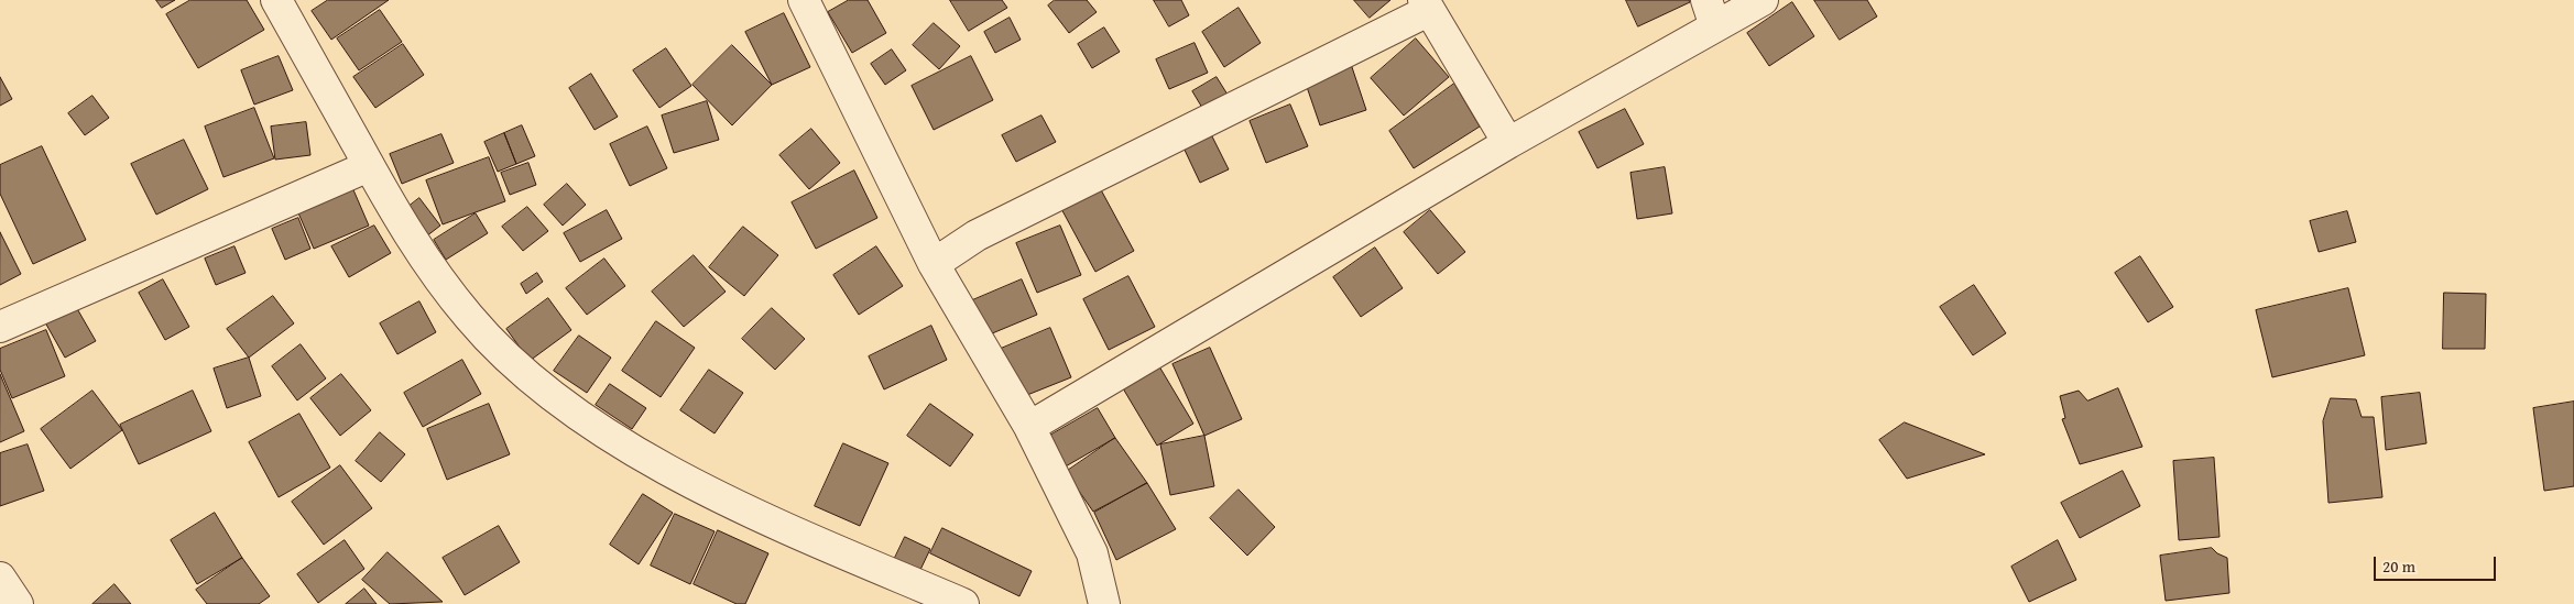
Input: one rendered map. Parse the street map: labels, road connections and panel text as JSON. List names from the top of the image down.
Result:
{
  "scale_bar": "20 m"
}
